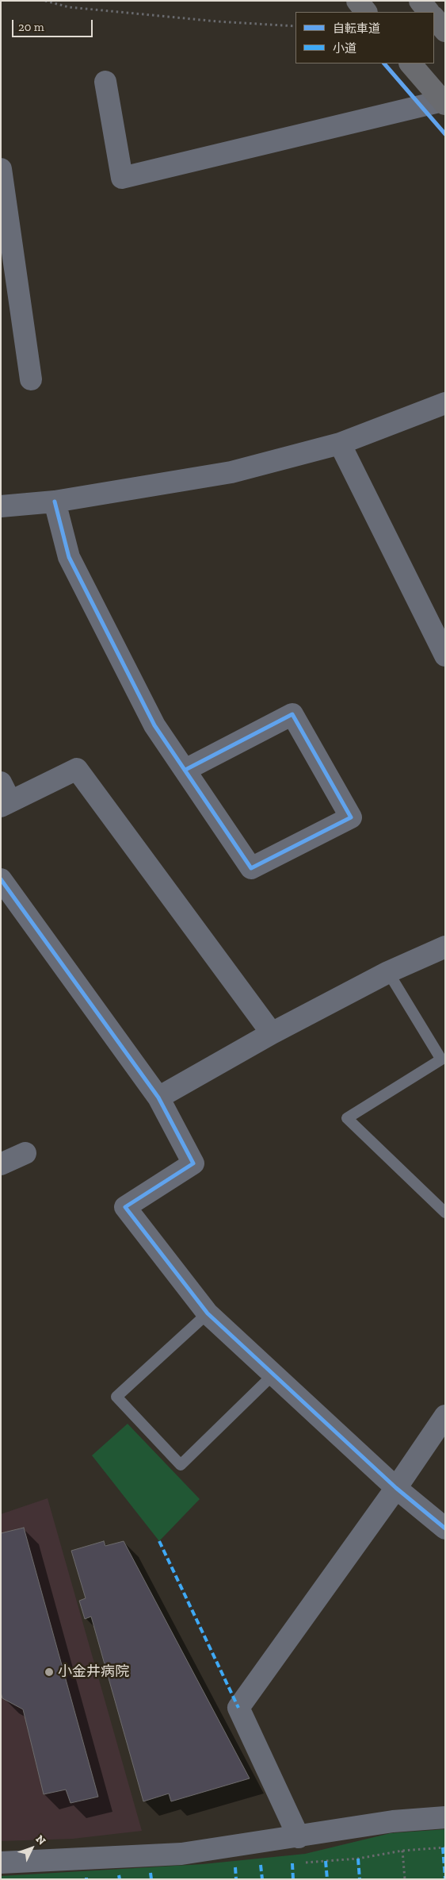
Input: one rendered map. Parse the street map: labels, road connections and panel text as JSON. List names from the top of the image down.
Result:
{
  "places": ["小金井病院"],
  "legend": ["自転車道", "小道"],
  "scale_bar": "20 m",
  "north": "top right"
}
